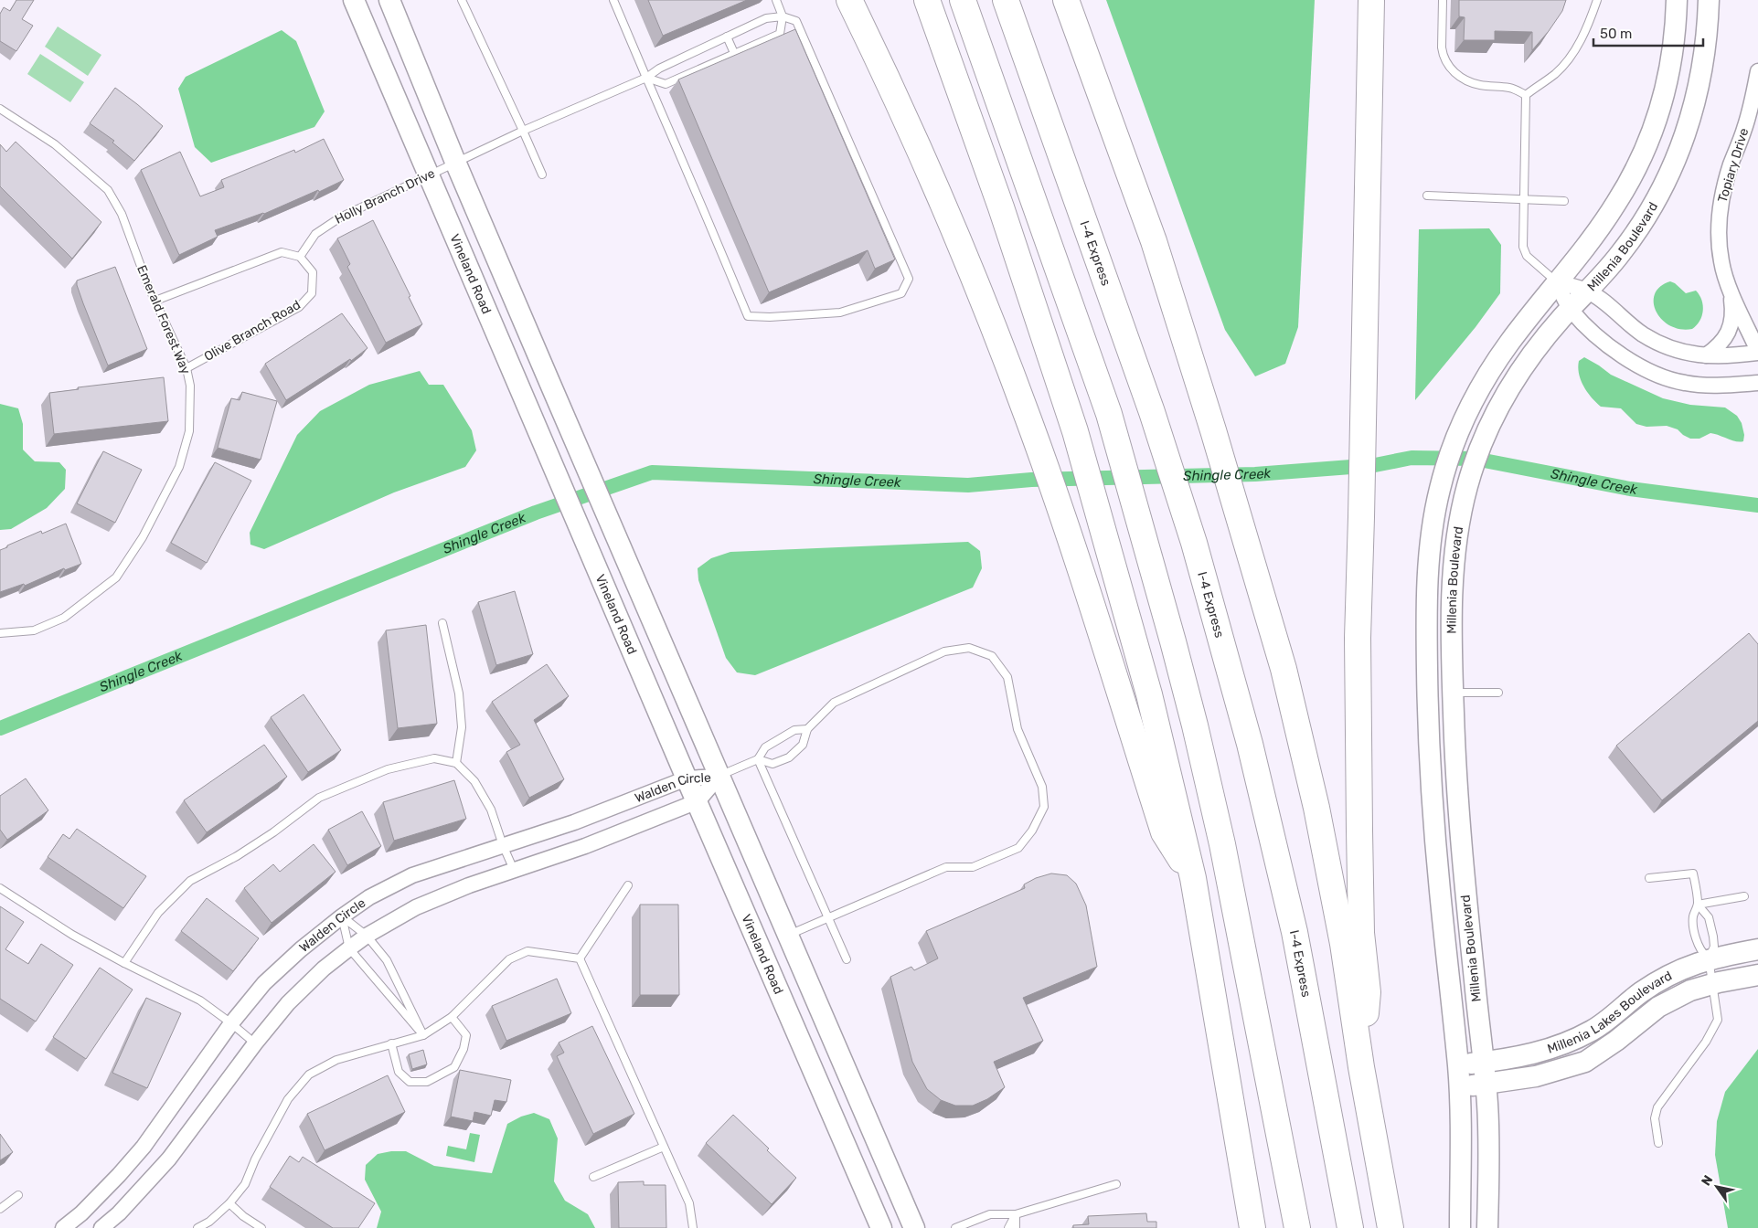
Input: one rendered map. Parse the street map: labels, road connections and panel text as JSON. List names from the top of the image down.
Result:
{
  "streets": {
    "highway": ["I-4 Express"],
    "street": [
      "Topiary Drive",
      "Millenia Boulevard",
      "Vineland Road",
      "Walden Circle",
      "Millenia Lakes Boulevard"
    ],
    "lane": ["Holly Branch Drive", "Emerald Forest Way", "Olive Branch Road"]
  },
  "crossings": [
    ["Topiary Drive", "Millenia Boulevard"],
    ["Holly Branch Drive", "Vineland Road"],
    ["Holly Branch Drive", "Olive Branch Road"],
    ["Millenia Boulevard", "Millenia Lakes Boulevard"],
    ["Vineland Road", "Walden Circle"],
    ["Emerald Forest Way", "Olive Branch Road"]
  ],
  "water": ["Shingle Creek"],
  "scale_bar": "50 m",
  "north": "top left"
}
